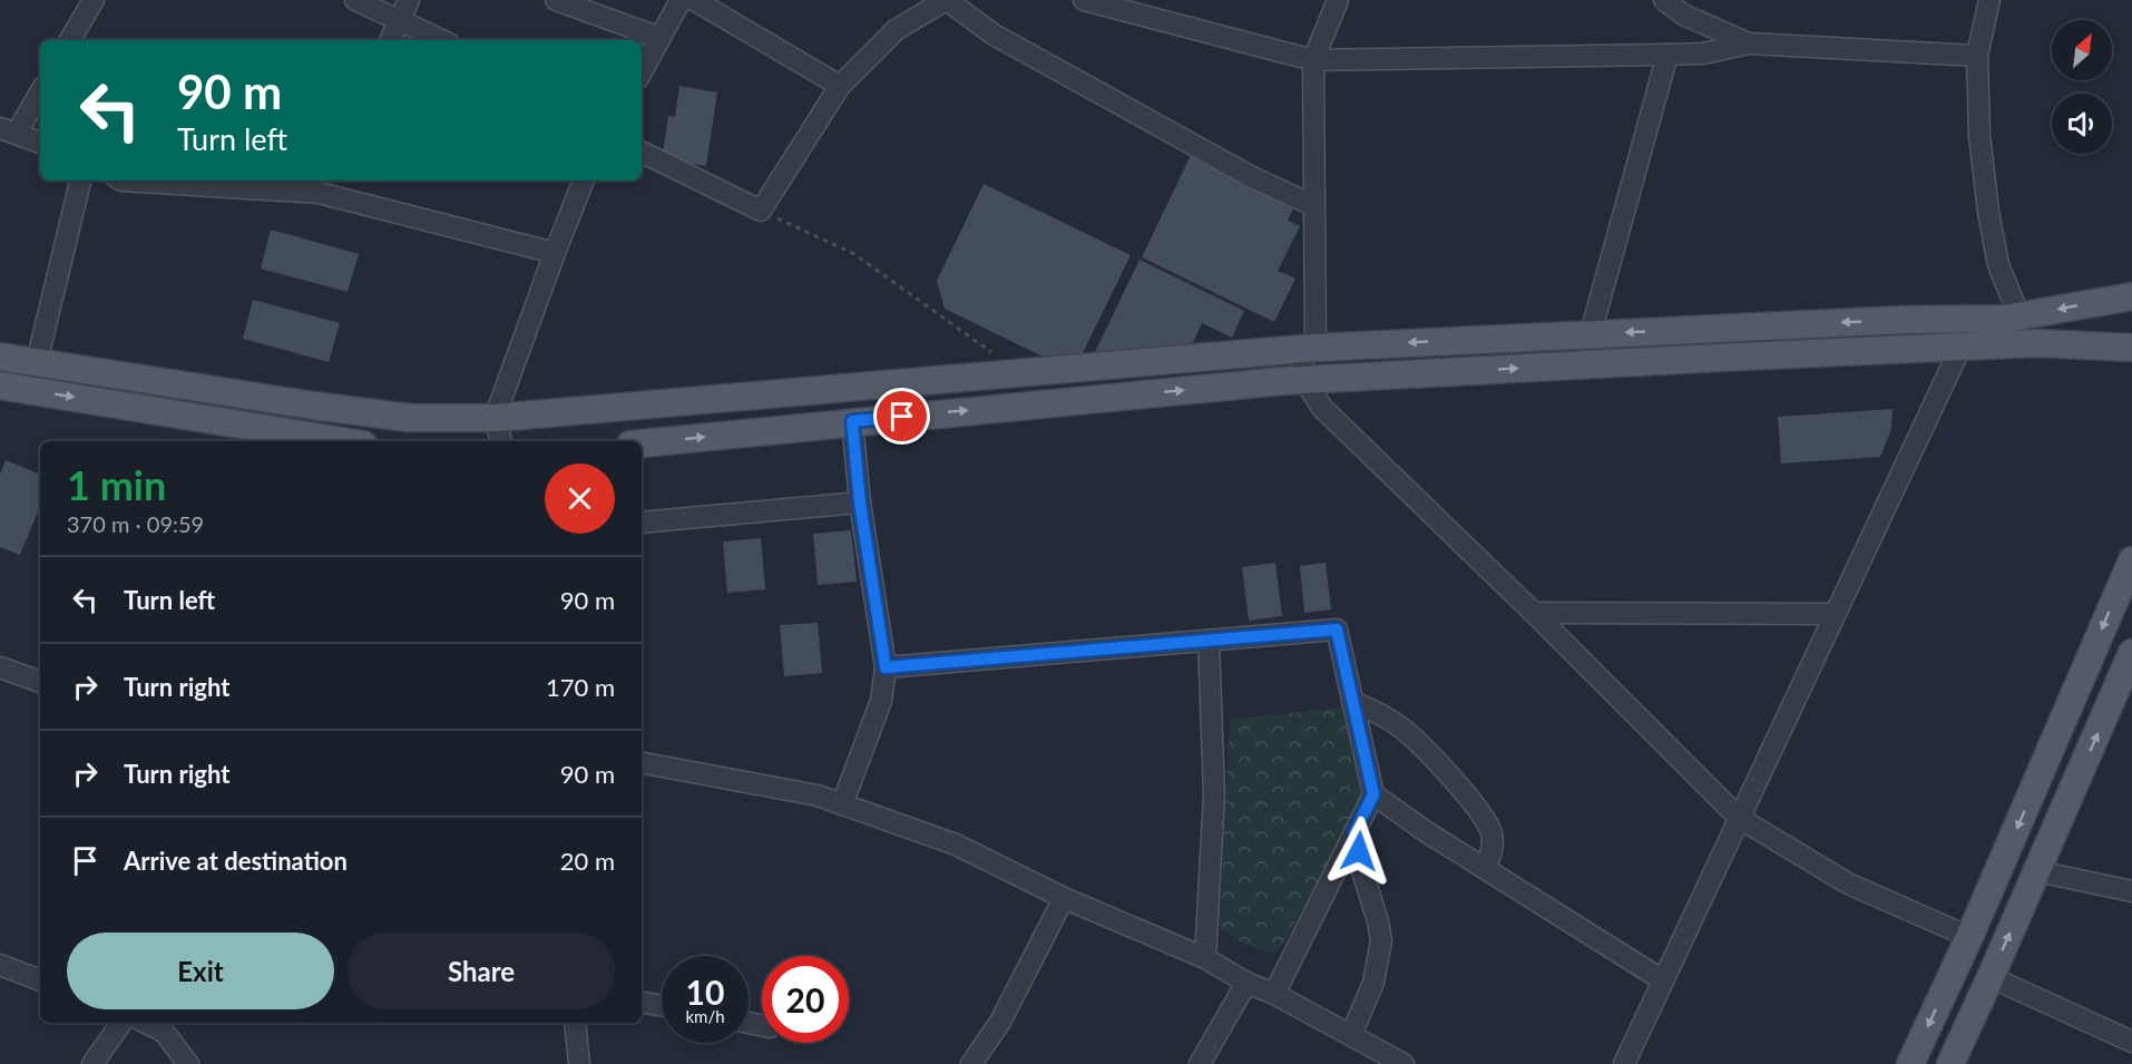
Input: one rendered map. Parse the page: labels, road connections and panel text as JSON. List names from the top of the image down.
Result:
{
  "north": "top right",
  "page": {
    "turn": ["90 m", "Turn left"],
    "heading": ["1 min", "370 m · 09:59"],
    "list": [
      {
        "name": "Turn left",
        "value": "90 m"
      },
      {
        "name": "Turn right",
        "value": "170 m"
      },
      {
        "name": "Turn right",
        "value": "90 m"
      },
      {
        "name": "Arrive at destination",
        "value": "20 m"
      }
    ],
    "buttons": ["Exit", "Share"],
    "speed": "10 km/h",
    "limit": "20"
  }
}
